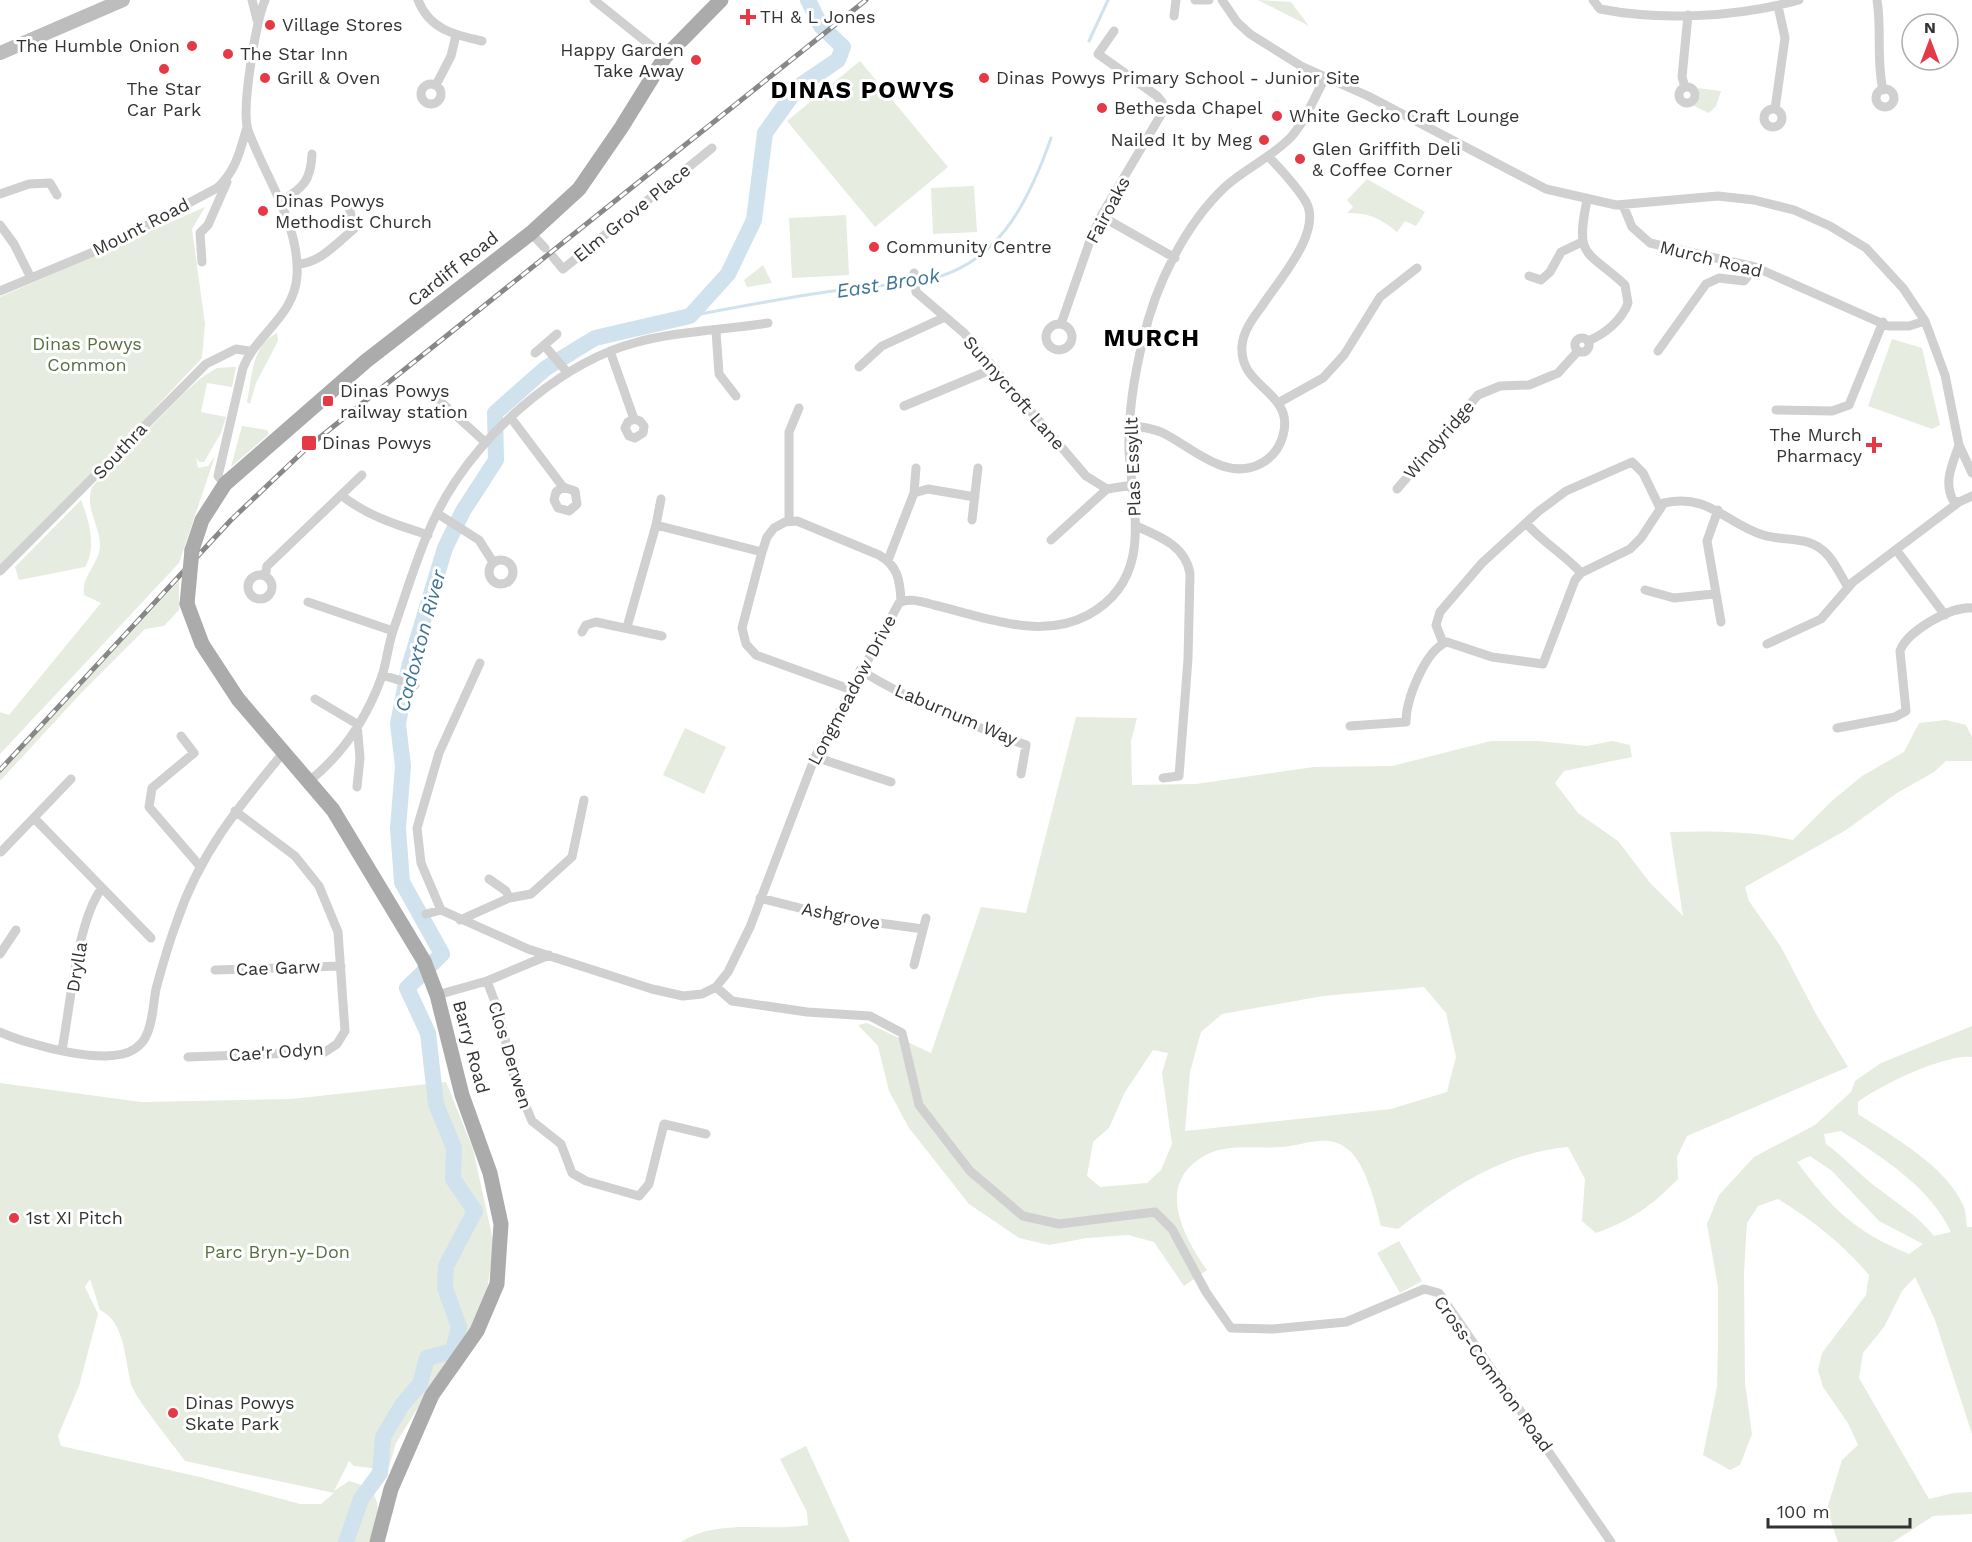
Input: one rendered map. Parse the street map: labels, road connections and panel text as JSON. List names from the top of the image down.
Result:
{
  "streets": {
    "main road": ["Cardiff Road", "Barry Road"],
    "street": [
      "Fairoaks",
      "Elm Grove Place",
      "Mount Road",
      "Murch Road",
      "Sunnycroft Lane",
      "Windyridge",
      "Southra",
      "Plas Essyllt",
      "Longmeadow Drive",
      "Laburnum Way",
      "Ashgrove",
      "Drylla",
      "Cae Garw",
      "Cae'r Odyn",
      "Clos Derwen",
      "Cross-Common Road"
    ]
  },
  "crossings": [
    ["Elm Grove Place", "Cardiff Road"],
    ["Cardiff Road", "Barry Road"],
    ["Plas Essyllt", "Longmeadow Drive"],
    ["Longmeadow Drive", "Laburnum Way"],
    ["Longmeadow Drive", "Ashgrove"],
    ["Longmeadow Drive", "Cross-Common Road"],
    ["Cae Garw", "Cae'r Odyn"]
  ],
  "districts": ["DINAS POWYS", "MURCH"],
  "water": ["East Brook", "Cadoxton River"],
  "parks": ["Dinas Powys Common", "Parc Bryn-y-Don"],
  "places": {
    "health": ["TH & L Jones", "The Murch Pharmacy"],
    "other": [
      "Village Stores",
      "The Humble Onion",
      "The Star Inn",
      "Happy Garden Take Away",
      "The Star Car Park",
      "Grill & Oven",
      "Dinas Powys Primary School - Junior Site",
      "Bethesda Chapel",
      "White Gecko Craft Lounge",
      "Nailed It by Meg",
      "Glen Griffith Deli & Coffee Corner",
      "Dinas Powys Methodist Church",
      "Community Centre",
      "1st XI Pitch",
      "Dinas Powys Skate Park"
    ],
    "transit": ["Dinas Powys railway station", "Dinas Powys"]
  },
  "scale_bar": "100 m",
  "north": "top"
}
